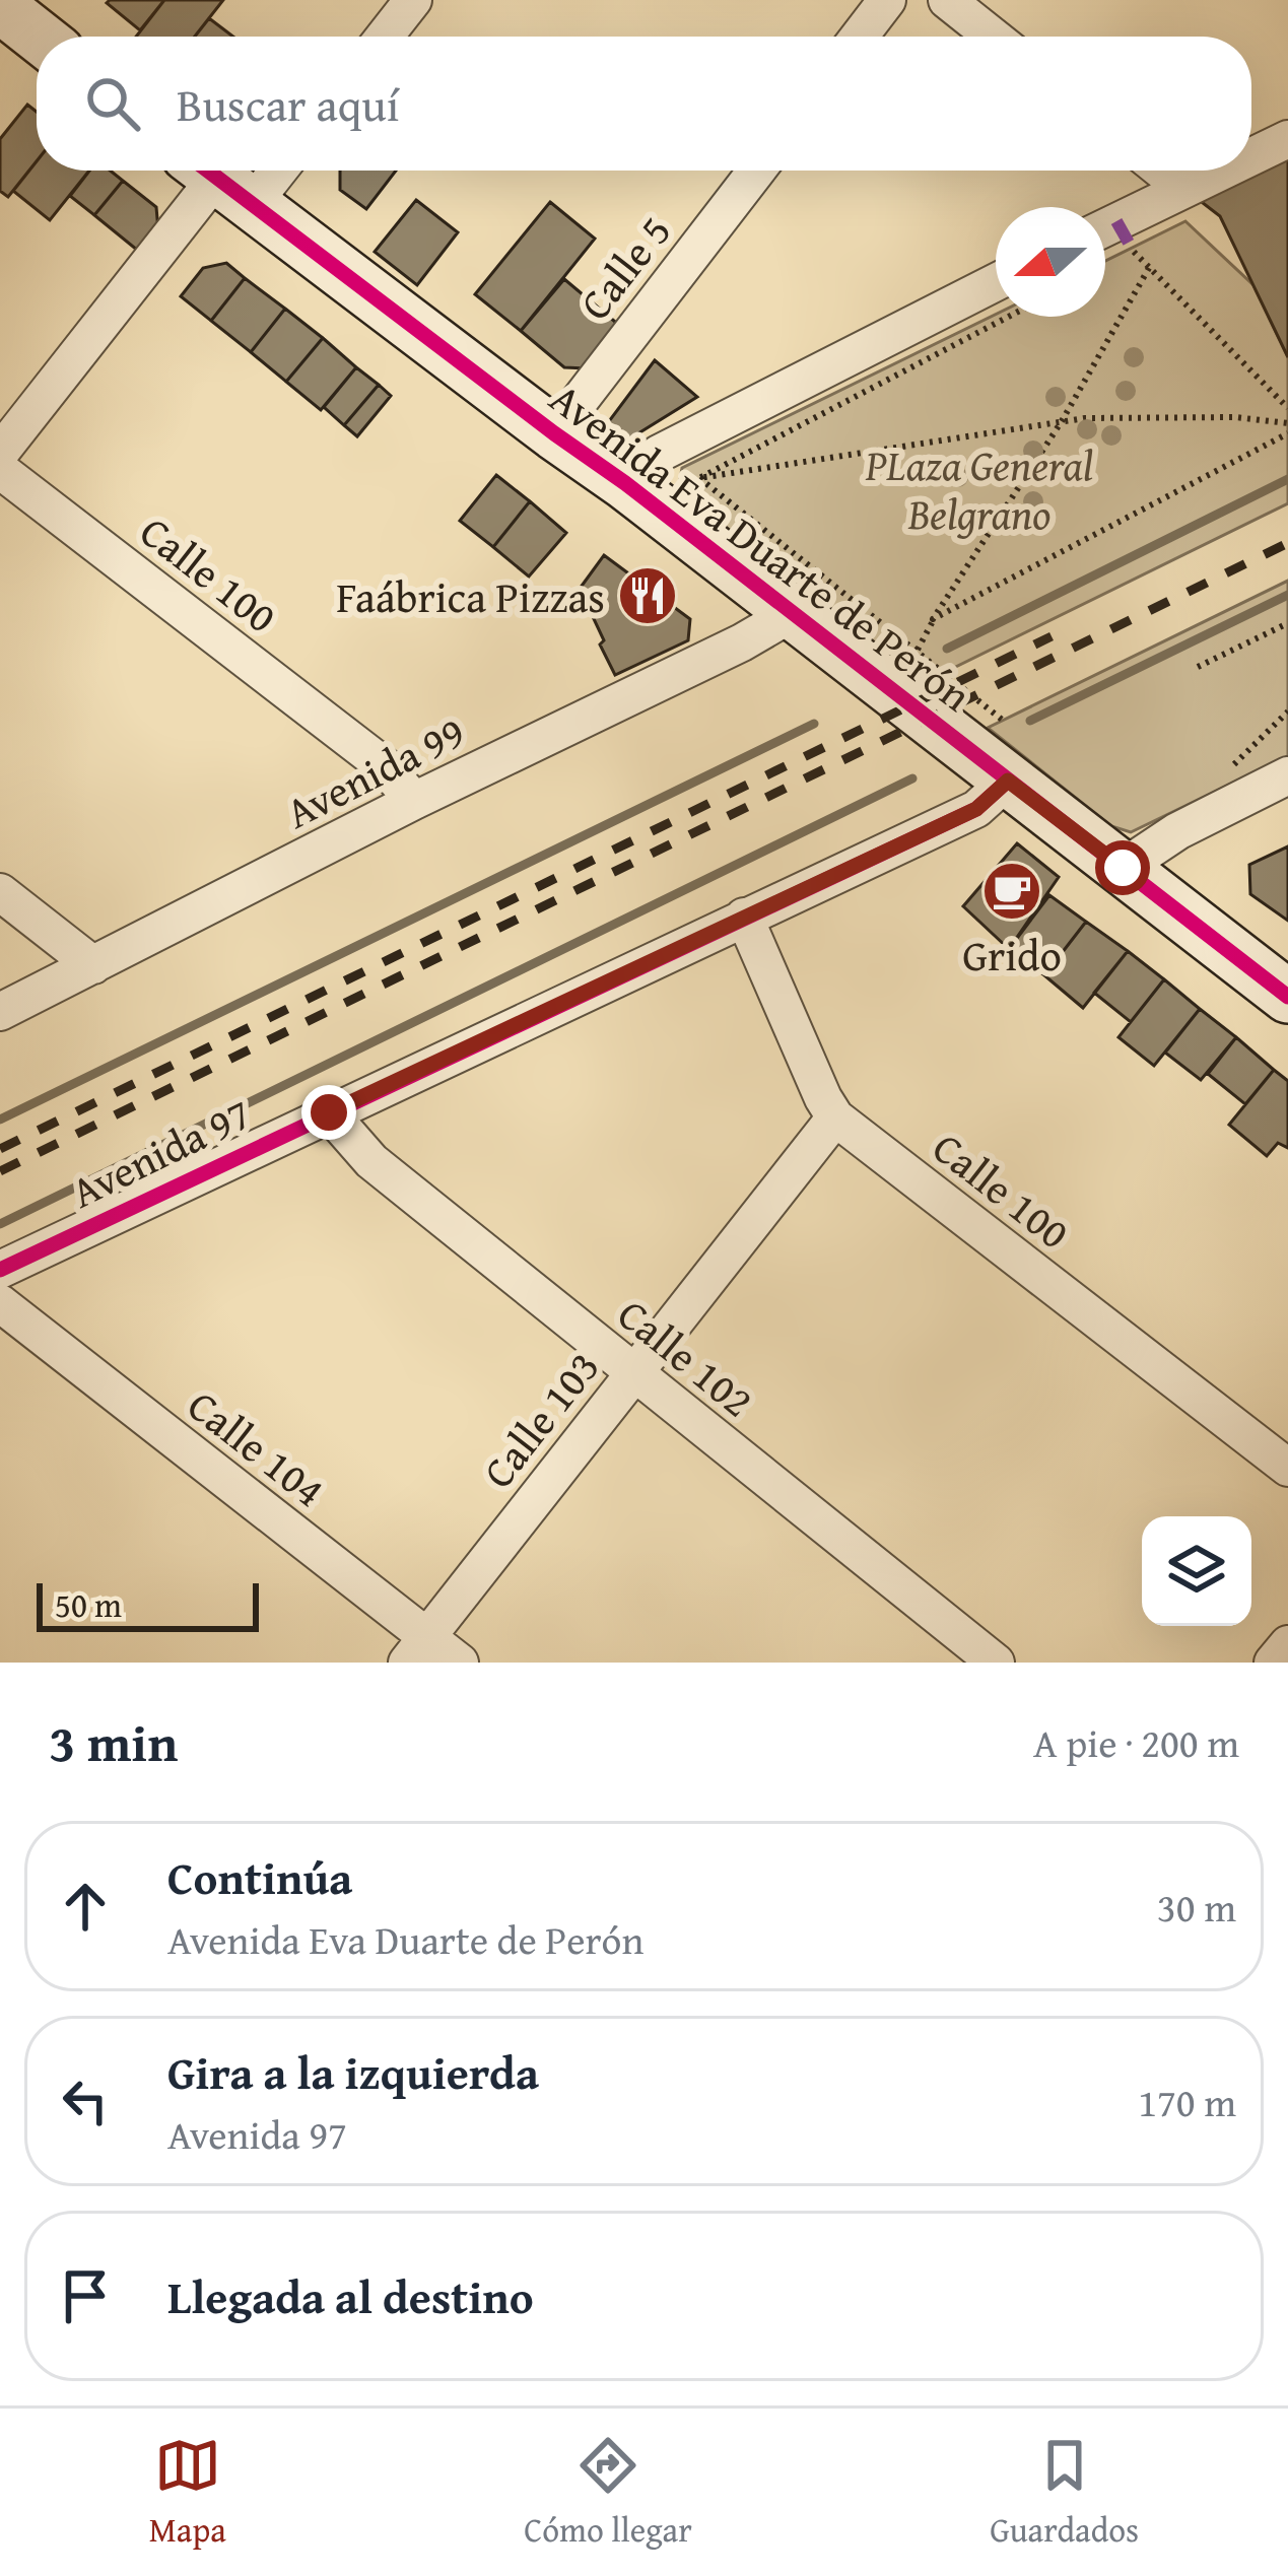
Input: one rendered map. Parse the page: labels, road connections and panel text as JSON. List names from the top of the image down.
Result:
{
  "streets": {
    "street": [
      "Calle 5",
      "Avenida Eva Duarte de Perón",
      "Calle 100",
      "Avenida 99",
      "Avenida 97",
      "Calle 102",
      "Calle 103",
      "Calle 104"
    ]
  },
  "crossings": [
    ["Calle 5", "Avenida Eva Duarte de Perón"],
    ["Avenida Eva Duarte de Perón", "Avenida 99"],
    ["Avenida Eva Duarte de Perón", "Avenida 97"],
    ["Calle 100", "Avenida 99"],
    ["Calle 100", "Avenida 97"],
    ["Calle 100", "Calle 103"],
    ["Avenida 97", "Calle 102"],
    ["Calle 102", "Calle 103"],
    ["Calle 103", "Calle 104"]
  ],
  "parks": ["PLaza General Belgrano"],
  "places": {
    "restaurant": ["Faábrica Pizzas"],
    "cafe": ["Grido"]
  },
  "scale_bar": "50 m",
  "north": "left",
  "page": {
    "search": "Buscar aquí",
    "scale": "50 m",
    "heading": ["3 min", "A pie · 200 m"],
    "list": [
      ["Continúa", "Avenida Eva Duarte de Perón", "30 m"],
      ["Gira a la izquierda", "Avenida 97", "170 m"],
      "Llegada al destino"
    ],
    "nav": ["Mapa", "Cómo llegar", "Guardados"]
  }
}
